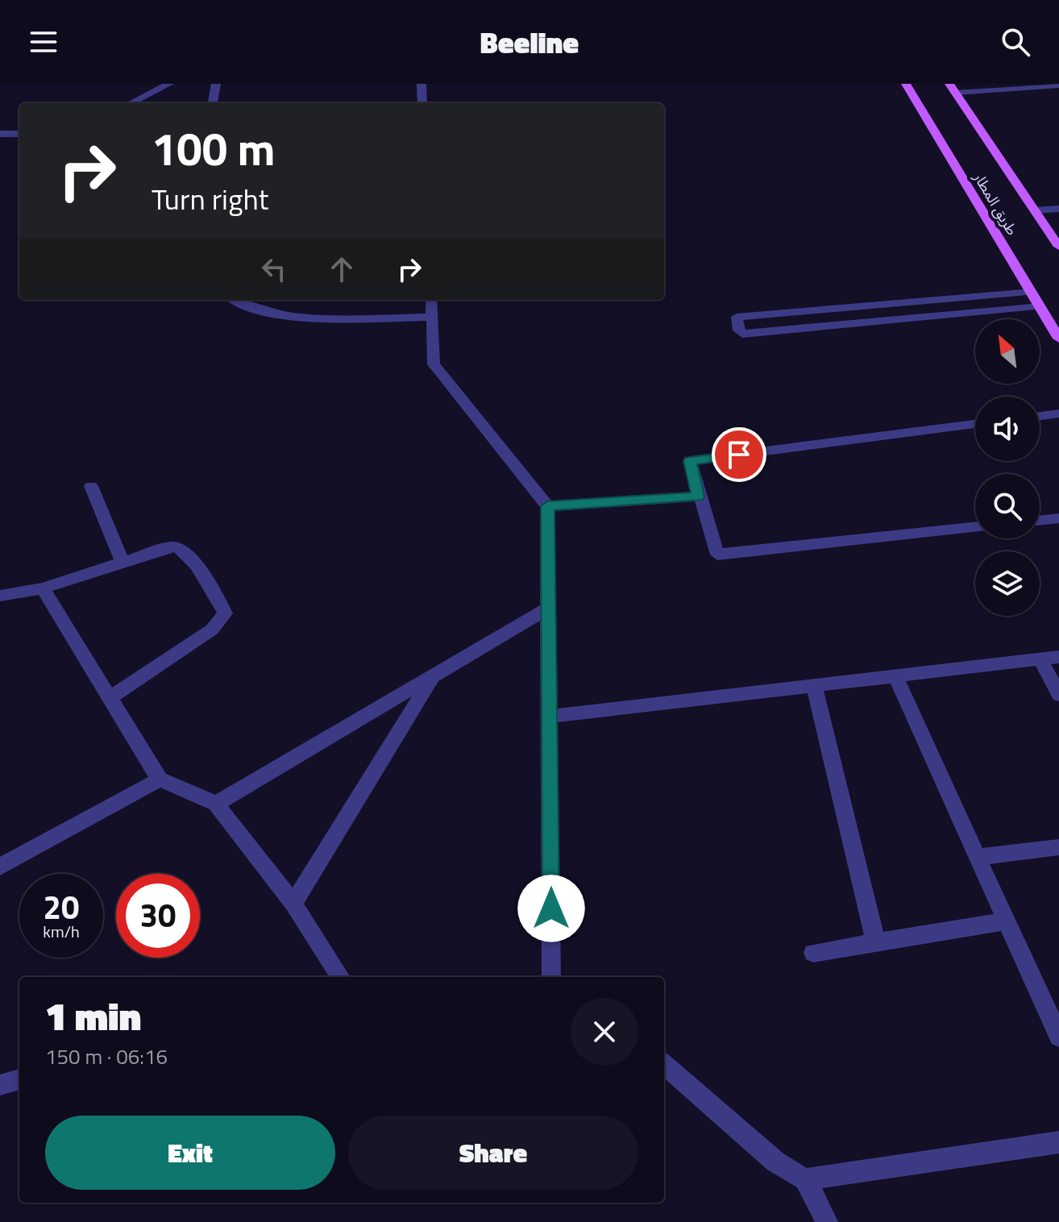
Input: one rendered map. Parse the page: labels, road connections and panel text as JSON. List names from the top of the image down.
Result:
{
  "streets": {
    "main road": ["طريق المطار"]
  },
  "north": "top left",
  "page": {
    "header": "Beeline",
    "turn": ["100 m", "Turn right"],
    "speed": "20 km/h",
    "limit": "30",
    "heading": ["1 min", "150 m · 06:16"],
    "buttons": ["Exit", "Share"]
  }
}
